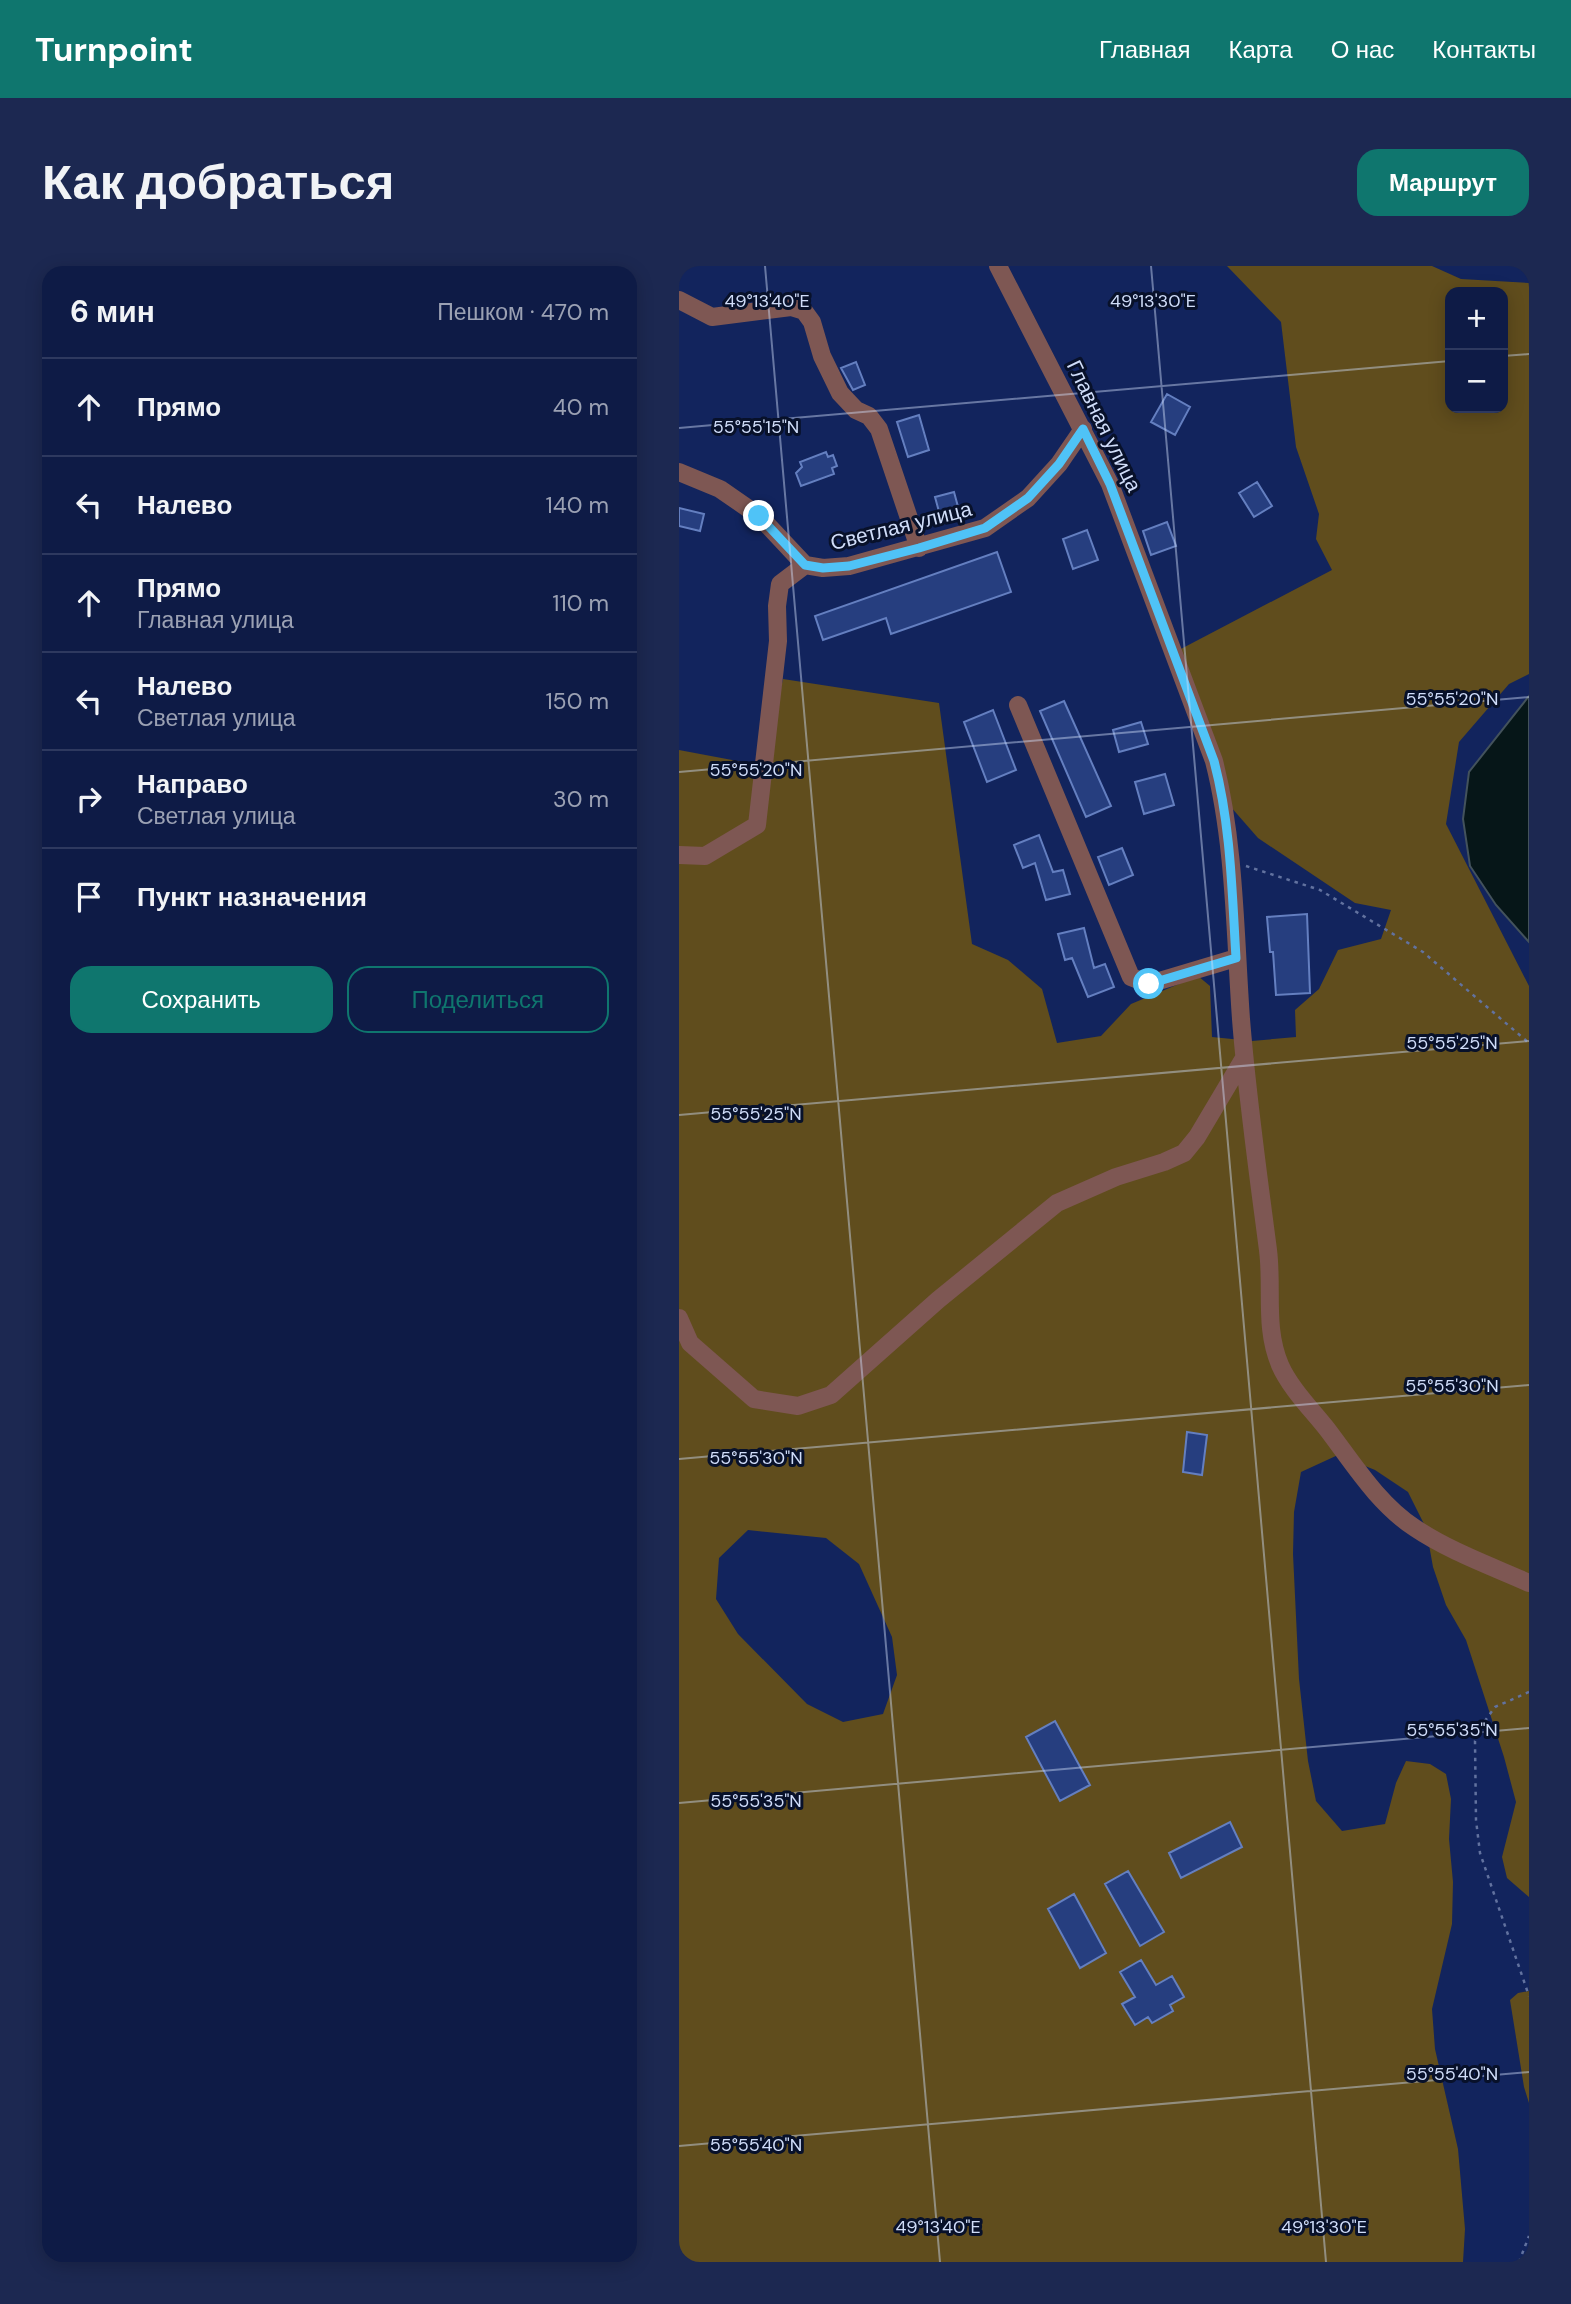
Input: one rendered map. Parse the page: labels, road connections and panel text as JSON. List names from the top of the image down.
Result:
{
  "streets": {
    "street": ["Главная улица", "Светлая улица"]
  },
  "crossings": [
    ["Главная улица", "Светлая улица"]
  ],
  "page": {
    "header": "Turnpoint",
    "nav": [
      "Главная",
      "Карта",
      "О нас",
      "Контакты"
    ],
    "buttons": [
      "Маршрут",
      ["Сохранить", "Поделиться"]
    ],
    "title": "Как добраться",
    "heading": ["6 мин", "Пешком · 470 m"],
    "map_buttons": ["+", "−"],
    "list": [
      ["Прямо", "40 m"],
      ["Налево", "140 m"],
      ["Прямо", "Главная улица", "110 m"],
      ["Налево", "Светлая улица", "150 m"],
      ["Направо", "Светлая улица", "30 m"],
      "Пункт назначения"
    ]
  },
  "coordinates": [
    "49°13'40\"E",
    "49°13'30\"E",
    "55°55'15\"N",
    "55°55'20\"N",
    "55°55'25\"N",
    "55°55'30\"N",
    "55°55'35\"N",
    "55°55'40\"N"
  ]
}
